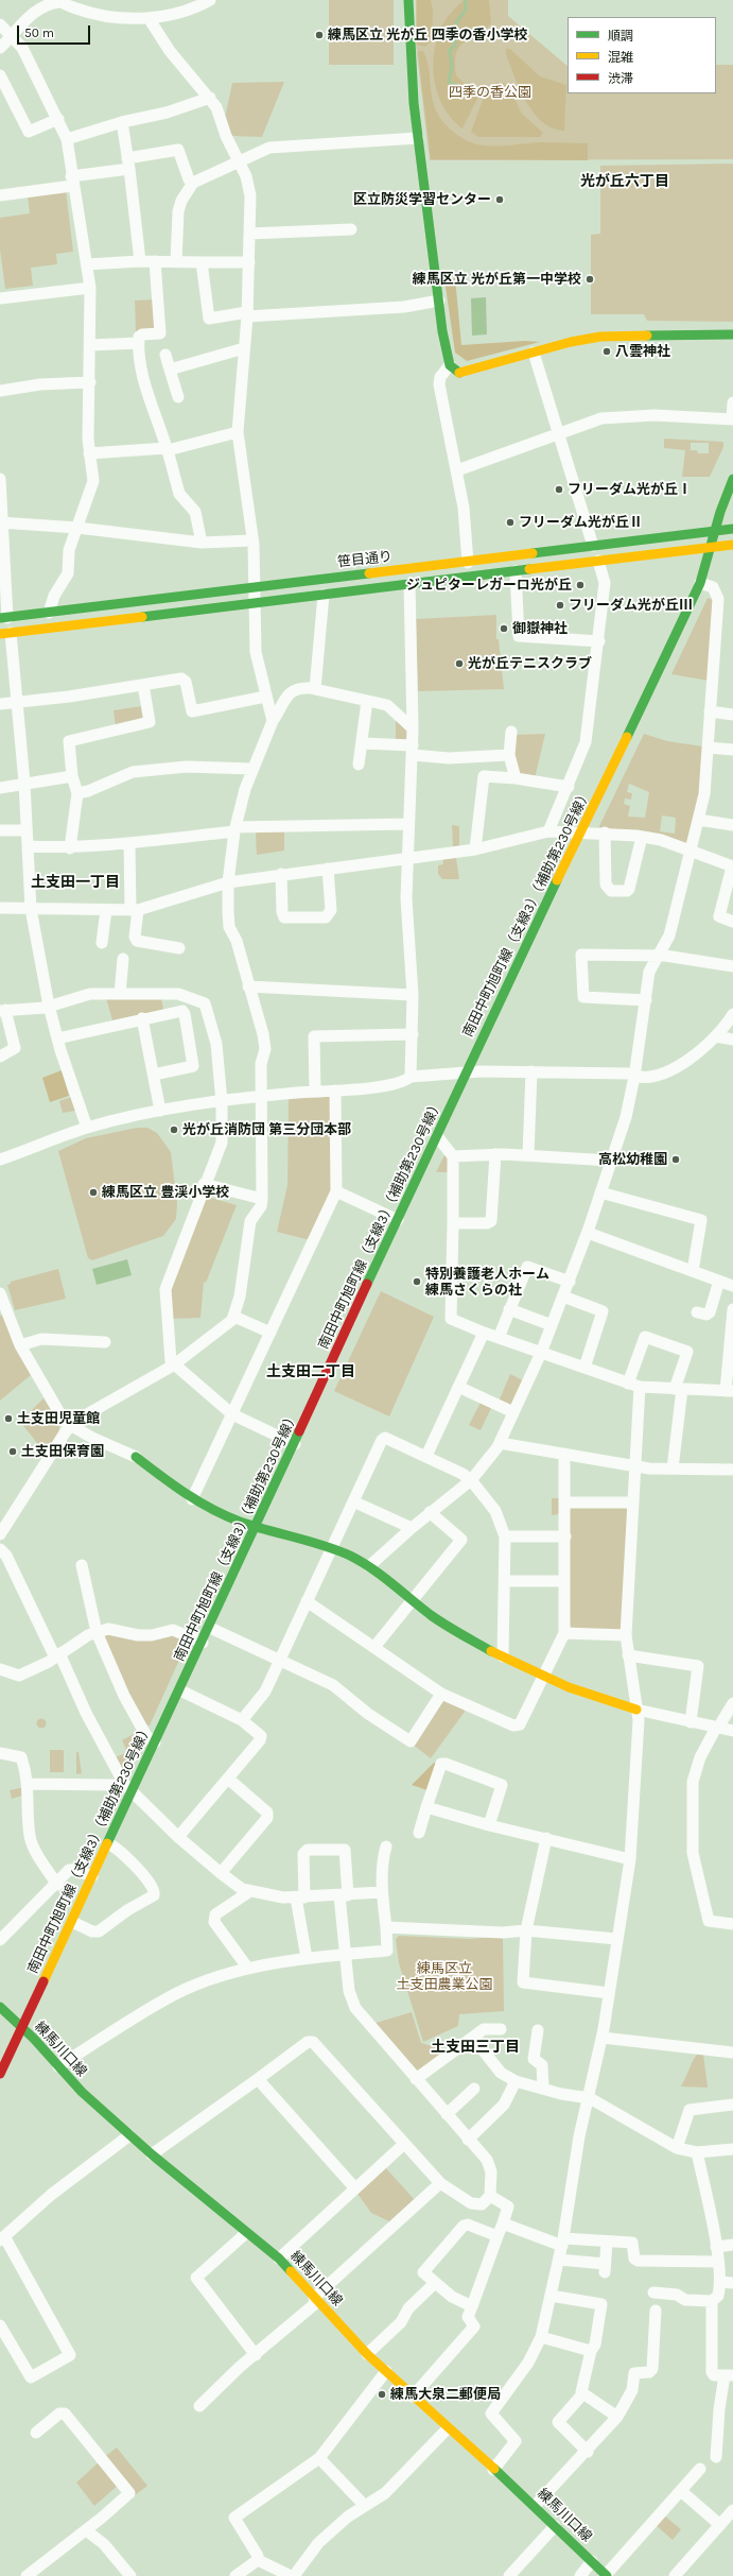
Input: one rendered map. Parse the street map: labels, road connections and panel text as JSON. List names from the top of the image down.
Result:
{
  "streets": {
    "main road": ["笹目通り", "南田中町旭町線（支線3）（補助第230号線）", "練馬川口線"]
  },
  "crossings": [
    ["笹目通り", "南田中町旭町線（支線3）（補助第230号線）"],
    ["南田中町旭町線（支線3）（補助第230号線）", "練馬川口線"]
  ],
  "districts": [
    "光が丘六丁目",
    "土支田一丁目",
    "土支田二丁目",
    "土支田三丁目"
  ],
  "parks": ["四季の香公園", "練馬区立 土支田農業公園"],
  "places": [
    "練馬区立 光が丘 四季の香小学校",
    "区立防災学習センター",
    "練馬区立 光が丘第一中学校",
    "八雲神社",
    "フリーダム光が丘Ⅰ",
    "フリーダム光が丘Ⅱ",
    "ジュピターレガーロ光が丘",
    "フリーダム光が丘Ⅲ",
    "御嶽神社",
    "光が丘テニスクラブ",
    "光が丘消防団 第三分団本部",
    "高松幼稚園",
    "練馬区立 豊渓小学校",
    "特別養護老人ホーム 練馬さくらの社",
    "土支田児童館",
    "土支田保育園",
    "練馬大泉二郵便局"
  ],
  "legend": ["順調", "混雑", "渋滞"],
  "scale_bar": "50 m"
}
